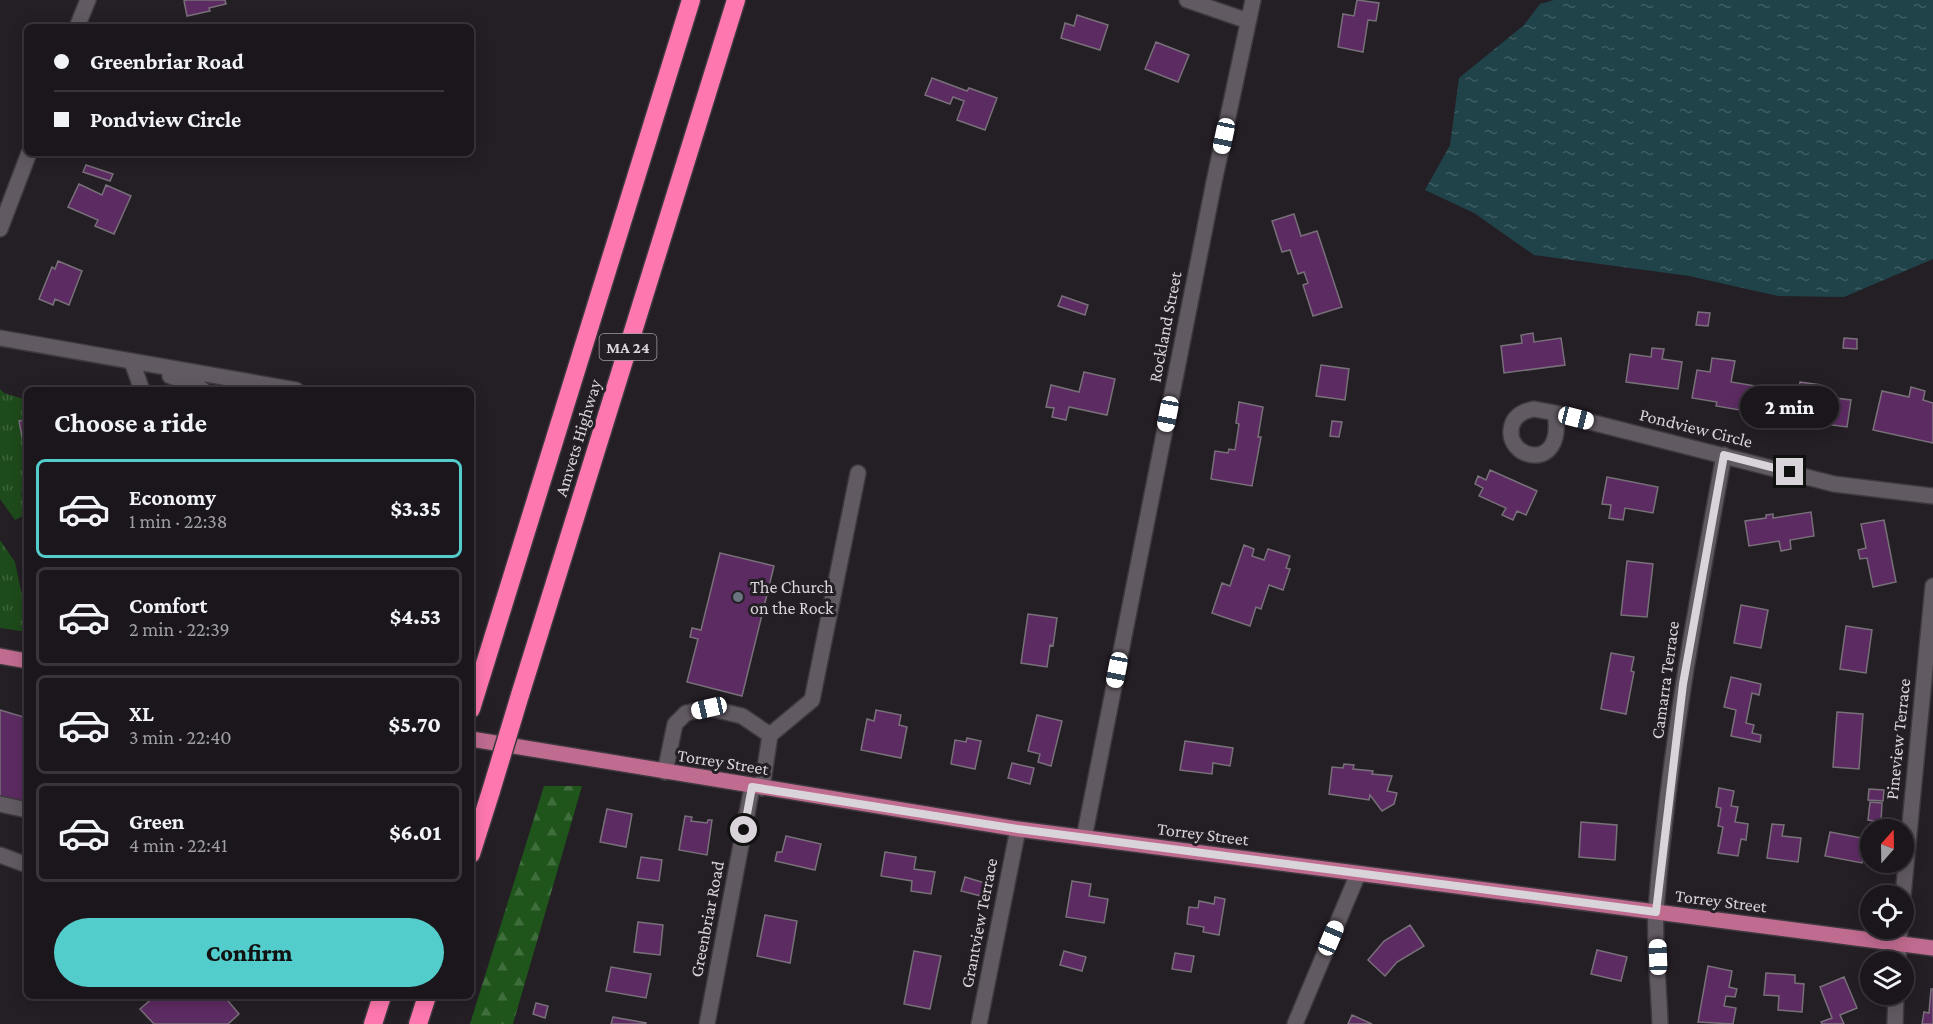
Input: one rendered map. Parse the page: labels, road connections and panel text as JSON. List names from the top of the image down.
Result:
{
  "streets": {
    "highway": ["MA 24", "Amvets Highway"],
    "main road": ["Torrey Street"],
    "street": [
      "Rockland Street",
      "Pondview Circle",
      "Camarra Terrace",
      "Pineview Terrace",
      "Greenbriar Road",
      "Grantview Terrace"
    ]
  },
  "crossings": [
    ["Rockland Street", "Torrey Street"],
    ["Pondview Circle", "Camarra Terrace"],
    ["Camarra Terrace", "Torrey Street"],
    ["Torrey Street", "Greenbriar Road"],
    ["Torrey Street", "Grantview Terrace"]
  ],
  "places": ["The Church on the Rock"],
  "north": "top",
  "page": {
    "banner": ["Greenbriar Road", "Pondview Circle"],
    "bubble": "2 min",
    "heading": "Choose a ride",
    "list": [
      {
        "name": "Economy",
        "note": "1 min · 22:38",
        "value": "$3.35"
      },
      {
        "name": "Comfort",
        "note": "2 min · 22:39",
        "value": "$4.53"
      },
      {
        "name": "XL",
        "note": "3 min · 22:40",
        "value": "$5.70"
      },
      {
        "name": "Green",
        "note": "4 min · 22:41",
        "value": "$6.01"
      }
    ],
    "buttons": "Confirm"
  }
}
